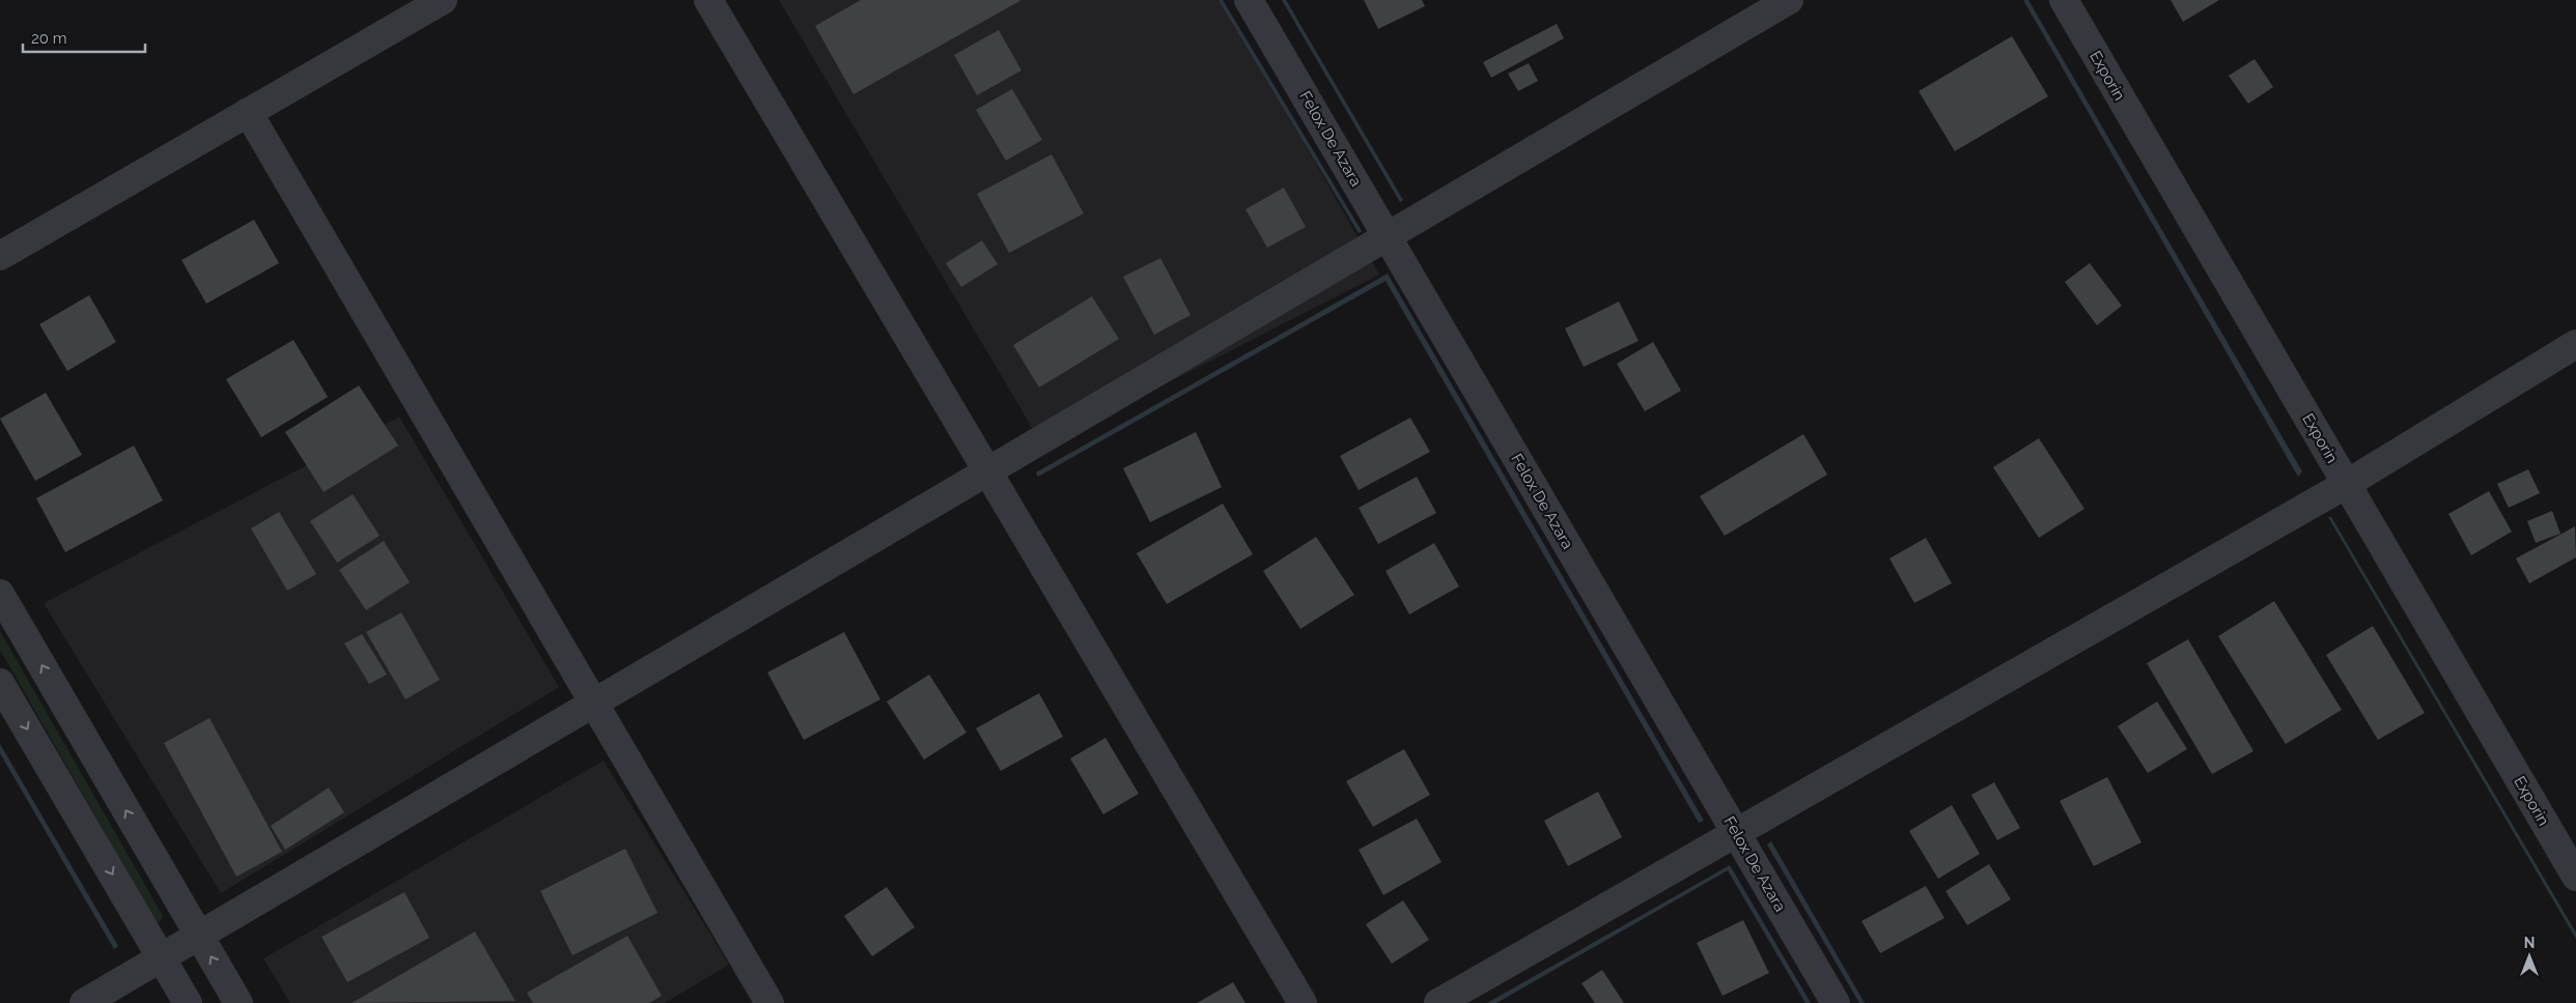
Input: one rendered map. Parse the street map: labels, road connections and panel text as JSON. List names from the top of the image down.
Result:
{
  "streets": {
    "street": ["Exporin", "Felox De Azara"]
  },
  "scale_bar": "20 m",
  "north": "top"
}
